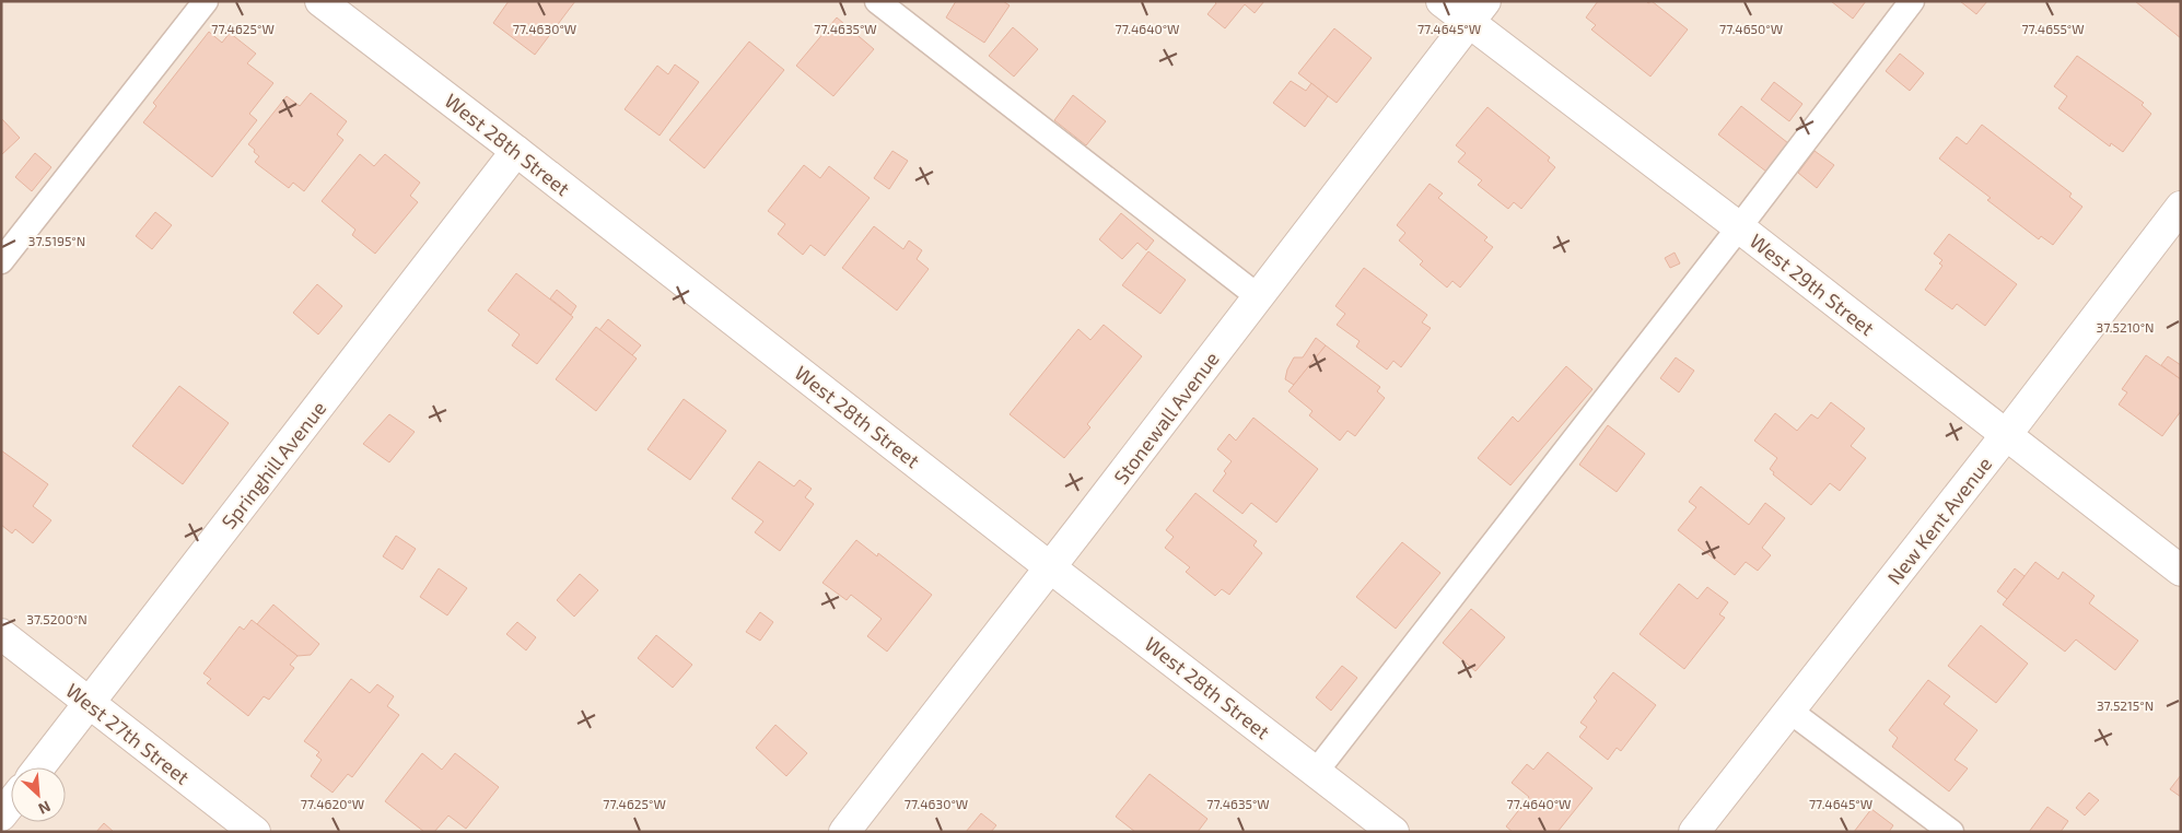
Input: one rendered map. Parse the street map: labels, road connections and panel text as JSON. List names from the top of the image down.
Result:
{
  "streets": {
    "street": [
      "West 28th Street",
      "West 29th Street",
      "Stonewall Avenue",
      "Springhill Avenue",
      "New Kent Avenue",
      "West 27th Street"
    ]
  },
  "crossings": [
    ["West 28th Street", "Stonewall Avenue"],
    ["West 28th Street", "Springhill Avenue"],
    ["West 29th Street", "Stonewall Avenue"],
    ["West 29th Street", "New Kent Avenue"],
    ["Springhill Avenue", "West 27th Street"]
  ],
  "north": "bottom right",
  "coordinates": [
    "77.4625°W",
    "77.4630°W",
    "77.4635°W",
    "77.4640°W",
    "77.4645°W",
    "77.4650°W",
    "77.4655°W",
    "37.5195°N",
    "37.5210°N",
    "37.5200°N",
    "37.5215°N",
    "77.4620°W"
  ]
}
